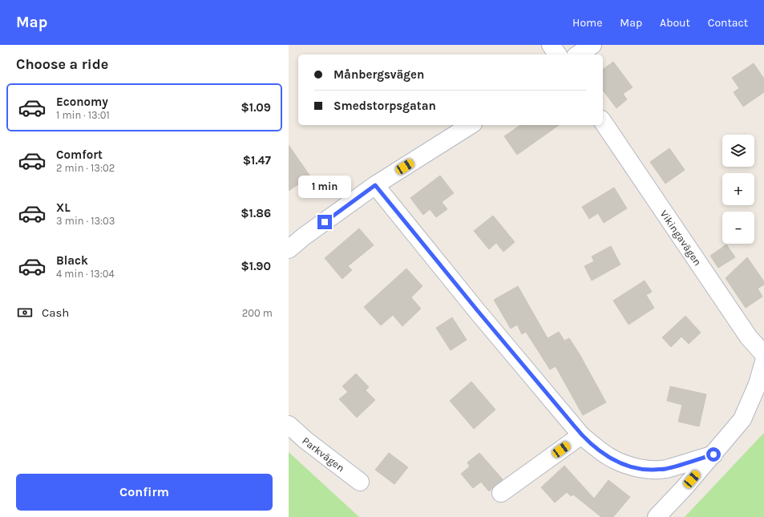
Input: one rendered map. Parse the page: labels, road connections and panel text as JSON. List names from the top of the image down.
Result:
{
  "streets": {
    "street": ["Vikingavägen", "Parkvägen"]
  },
  "page": {
    "header": "Map",
    "nav": [
      "Home",
      "Map",
      "About",
      "Contact"
    ],
    "heading": "Choose a ride",
    "banner": ["Månbergsvägen", "Smedstorpsgatan"],
    "list": [
      {
        "name": "Economy",
        "note": "1 min · 13:01",
        "value": "$1.09"
      },
      {
        "name": "Comfort",
        "note": "2 min · 13:02",
        "value": "$1.47"
      },
      {
        "name": "XL",
        "note": "3 min · 13:03",
        "value": "$1.86"
      },
      {
        "name": "Black",
        "note": "4 min · 13:04",
        "value": "$1.90"
      }
    ],
    "map_buttons": ["+", "−"],
    "bubble": "1 min",
    "pay": ["Cash", "200 m"],
    "buttons": "Confirm"
  }
}
